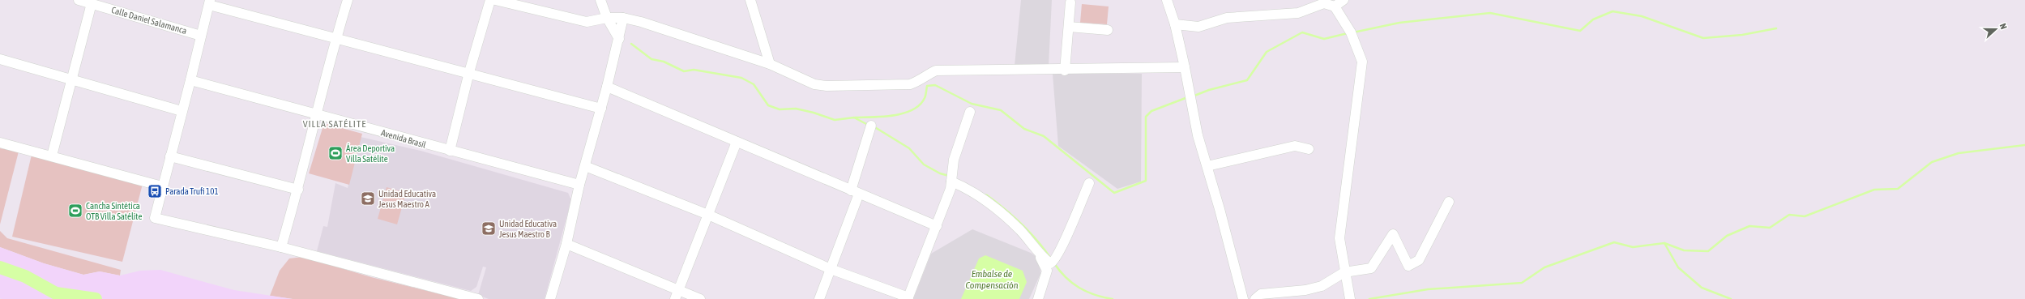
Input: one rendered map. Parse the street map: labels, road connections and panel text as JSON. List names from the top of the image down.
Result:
{
  "streets": {
    "street": ["Calle Daniel Salamanca", "Avenida Brasil"]
  },
  "districts": ["VILLA SATÉLITE"],
  "water": ["Embalse de Compensación"],
  "places": {
    "sports": ["Área Deportiva Villa Satélite", "Cancha Sintética OTB Villa Satélite"],
    "bus stop": ["Parada Trufi 101"],
    "school or university": ["Unidad Educativa Jesus Maestro A", "Unidad Educativa Jesus Maestro B"]
  },
  "north": "right"
}
